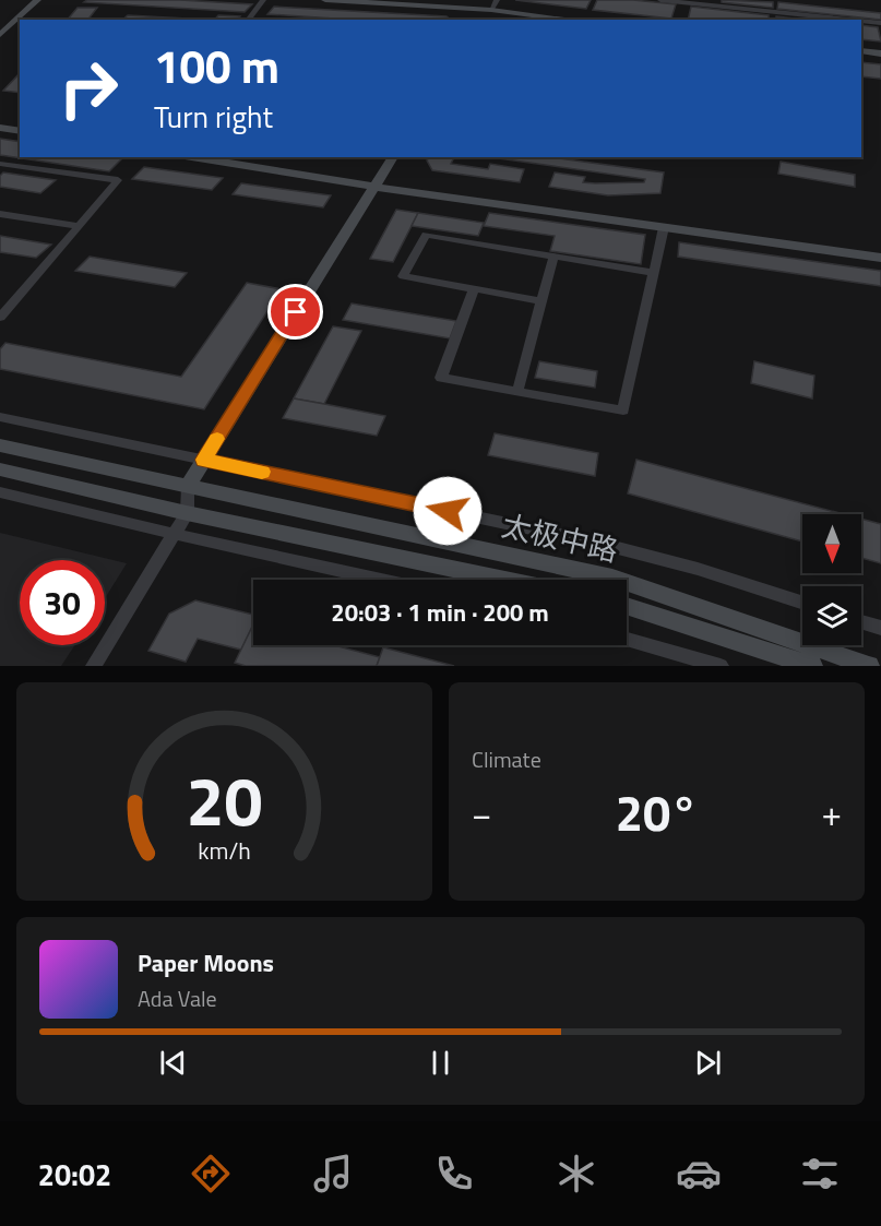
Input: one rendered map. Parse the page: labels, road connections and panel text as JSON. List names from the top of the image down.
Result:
{
  "streets": {
    "main road": ["太极中路"]
  },
  "north": "bottom",
  "page": {
    "turn": ["100 m", "Turn right"],
    "limit": "30",
    "trip": "20:03 · 1 min · 200 m",
    "tile": "Climate",
    "heat": ["−", "20°", "+"],
    "song": ["Paper Moons", "Ada Vale"],
    "tabs": "20:02",
    "gauge": ["20", "km/h"]
  }
}
